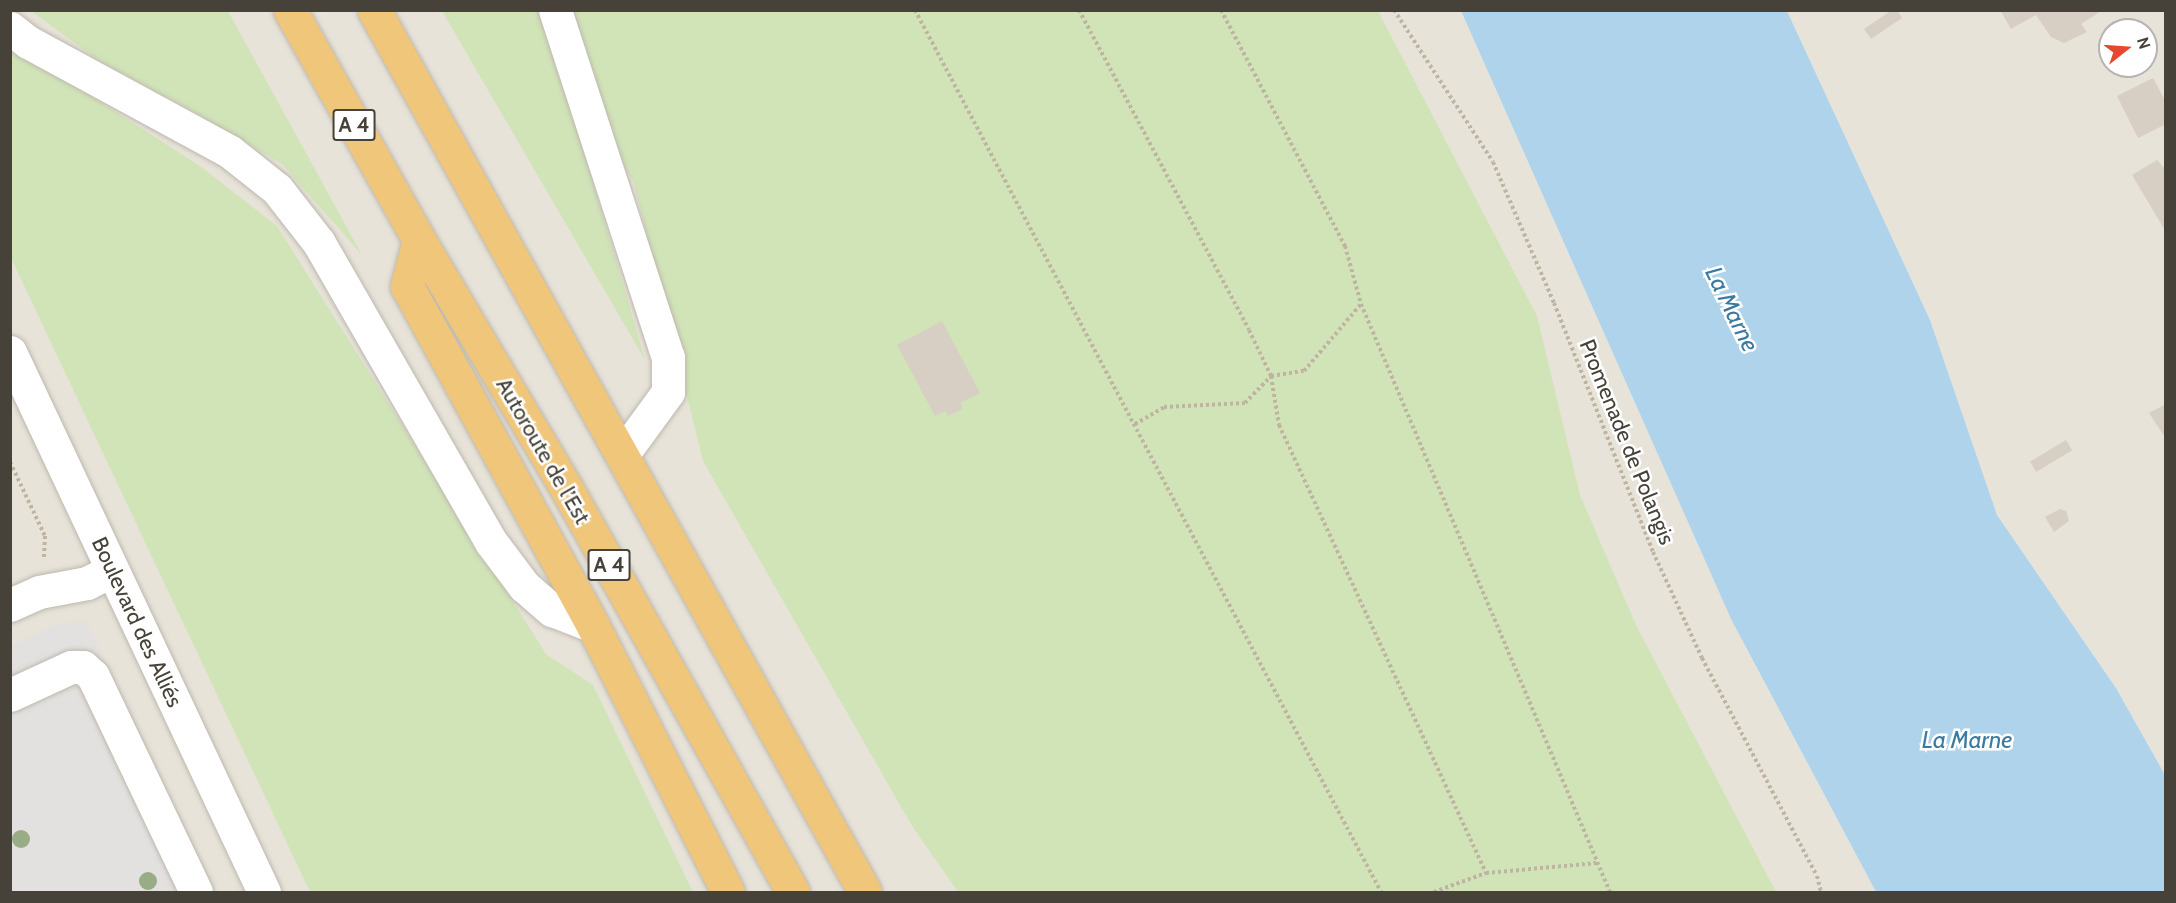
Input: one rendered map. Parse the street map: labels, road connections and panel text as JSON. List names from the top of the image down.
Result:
{
  "streets": {
    "highway": ["A 4", "Autoroute de l’Est"],
    "street": ["Boulevard des Alliés"],
    "path": ["Promenade de Polangis"]
  },
  "water": ["La Marne"],
  "north": "right"
}
